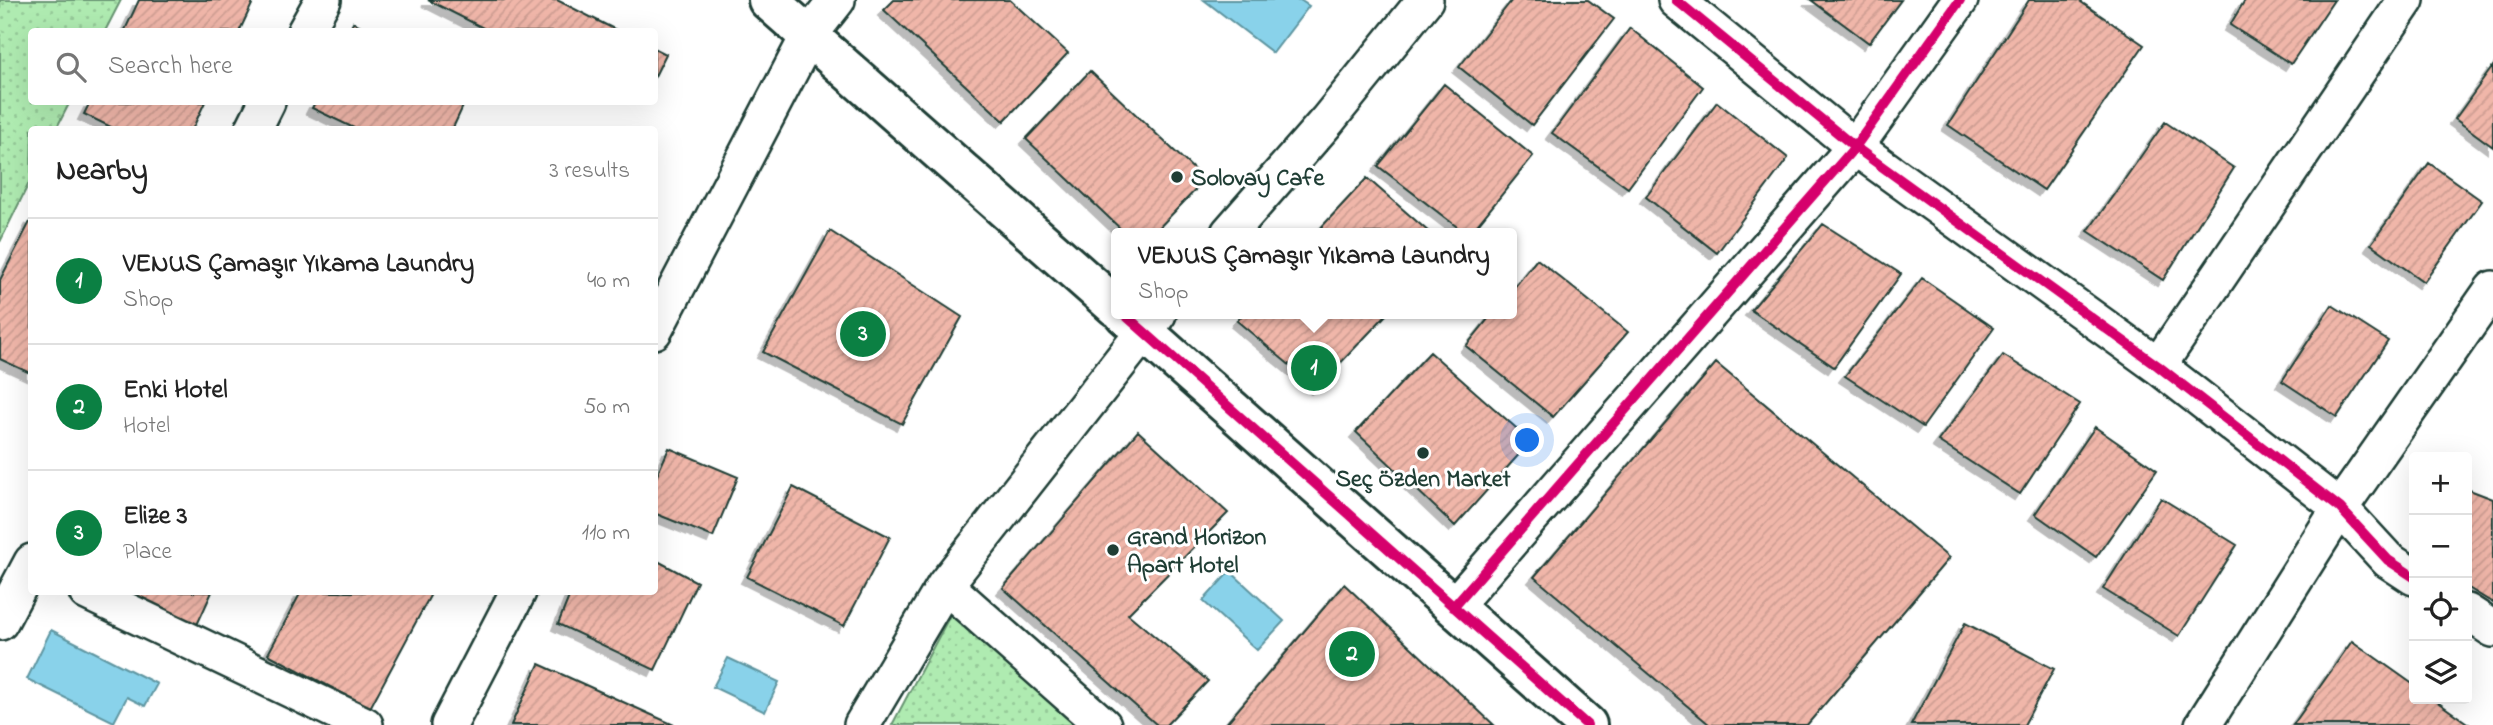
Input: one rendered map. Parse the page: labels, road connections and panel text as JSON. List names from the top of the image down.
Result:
{
  "places": ["Solovay Cafe", "Seç Özden Market", "Grand Horizon Apart Hotel"],
  "page": {
    "search": "Search here",
    "heading": ["Nearby", "3 results"],
    "list": [
      {
        "mark": "1",
        "name": "VENUS Çamaşır Yıkama Laundry",
        "note": "Shop",
        "value": "40 m"
      },
      {
        "mark": "2",
        "name": "Enki Hotel",
        "note": "Hotel",
        "value": "50 m"
      },
      {
        "mark": "3",
        "name": "Elize 3",
        "note": "Place",
        "value": "110 m"
      }
    ],
    "popup": ["VENUS Çamaşır Yıkama Laundry", "Shop"],
    "pins": ["3", "1", "2"],
    "map_buttons": ["+", "−"]
  }
}
